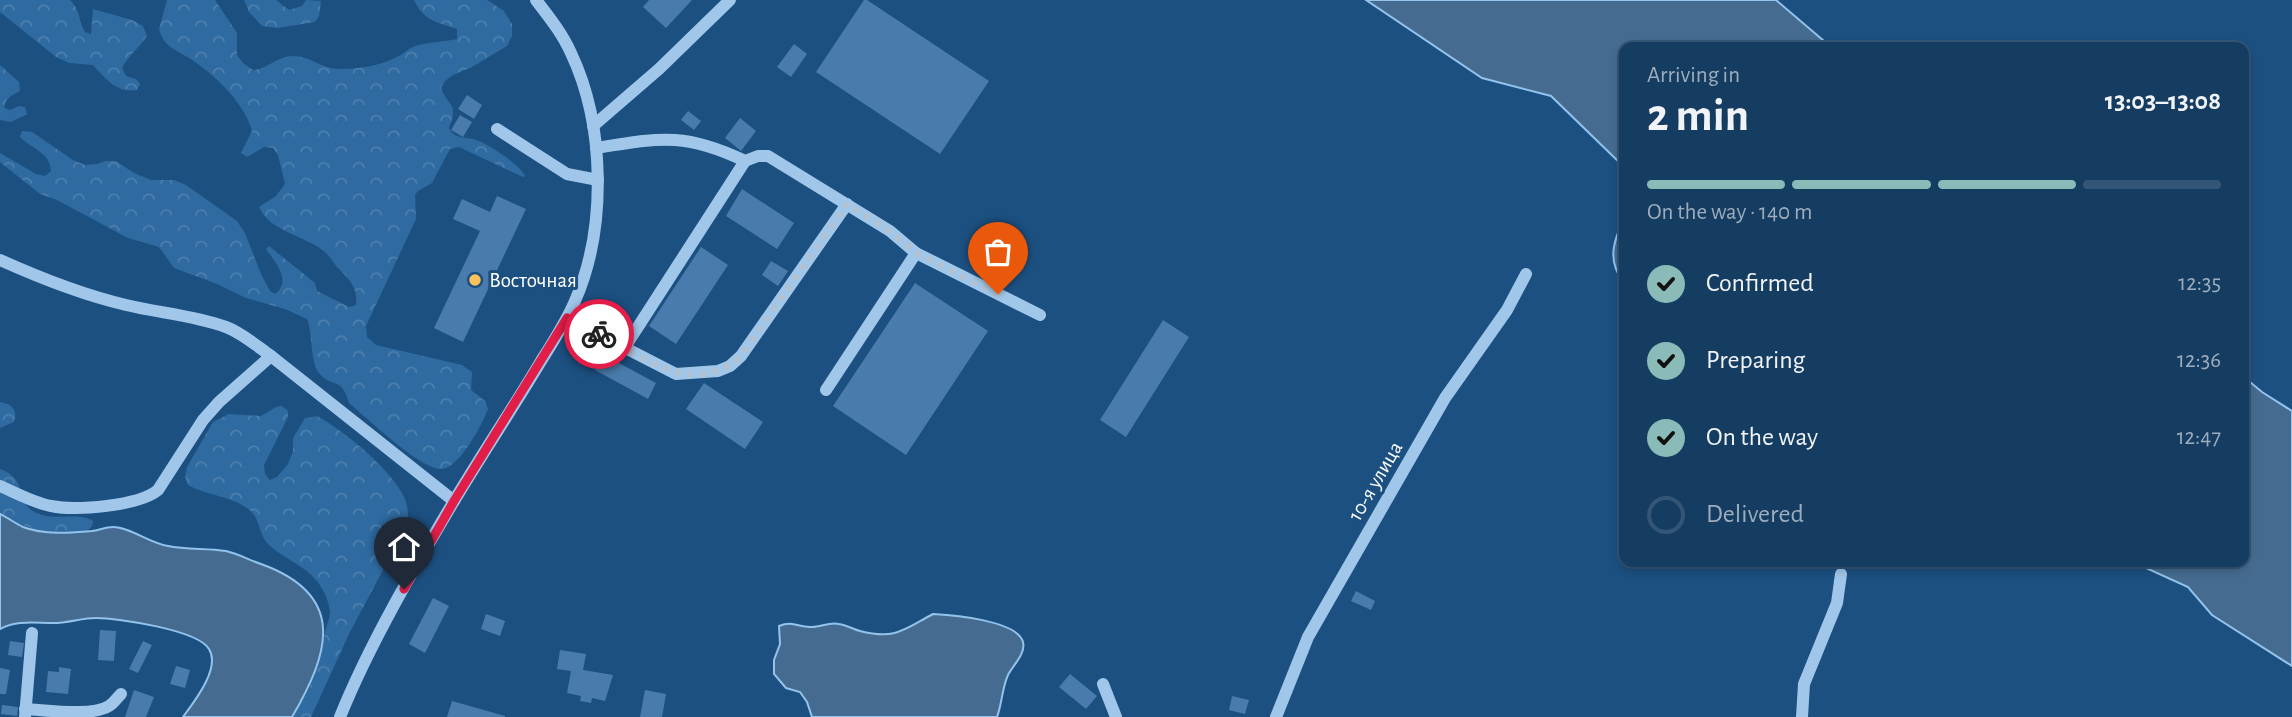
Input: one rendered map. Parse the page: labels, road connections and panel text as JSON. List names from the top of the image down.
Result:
{
  "streets": {
    "street": ["10-я улица"]
  },
  "places": ["Восточная"],
  "page": {
    "heading": ["2 min", "Arriving in", "13:03–13:08"],
    "bar": "On the way · 140 m",
    "list": [
      ["Confirmed", "12:35"],
      ["Preparing", "12:36"],
      ["On the way", "12:47"],
      "Delivered"
    ]
  }
}
